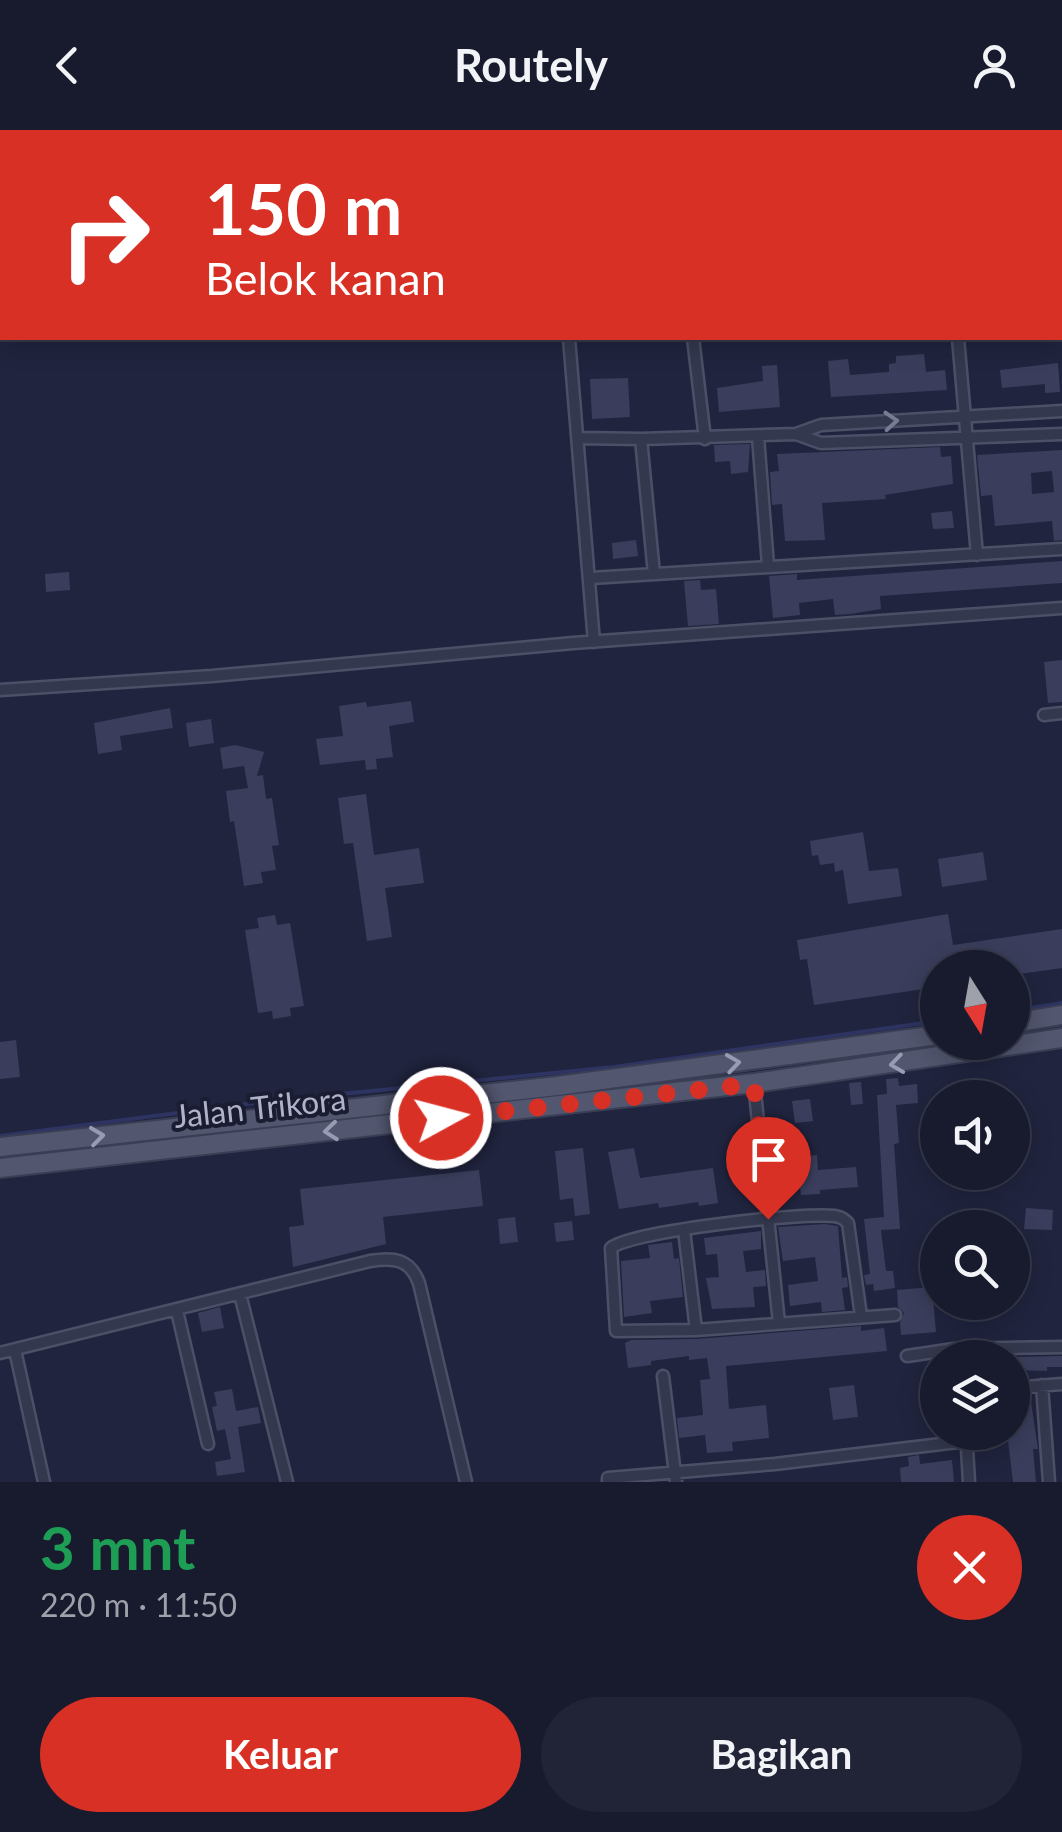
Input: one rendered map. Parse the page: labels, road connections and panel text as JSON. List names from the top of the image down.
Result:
{
  "streets": {
    "main road": ["Jalan Trikora"]
  },
  "north": "bottom",
  "page": {
    "header": "Routely",
    "turn": ["150 m", "Belok kanan"],
    "heading": ["3 mnt", "220 m · 11:50"],
    "buttons": ["Keluar", "Bagikan"]
  }
}
